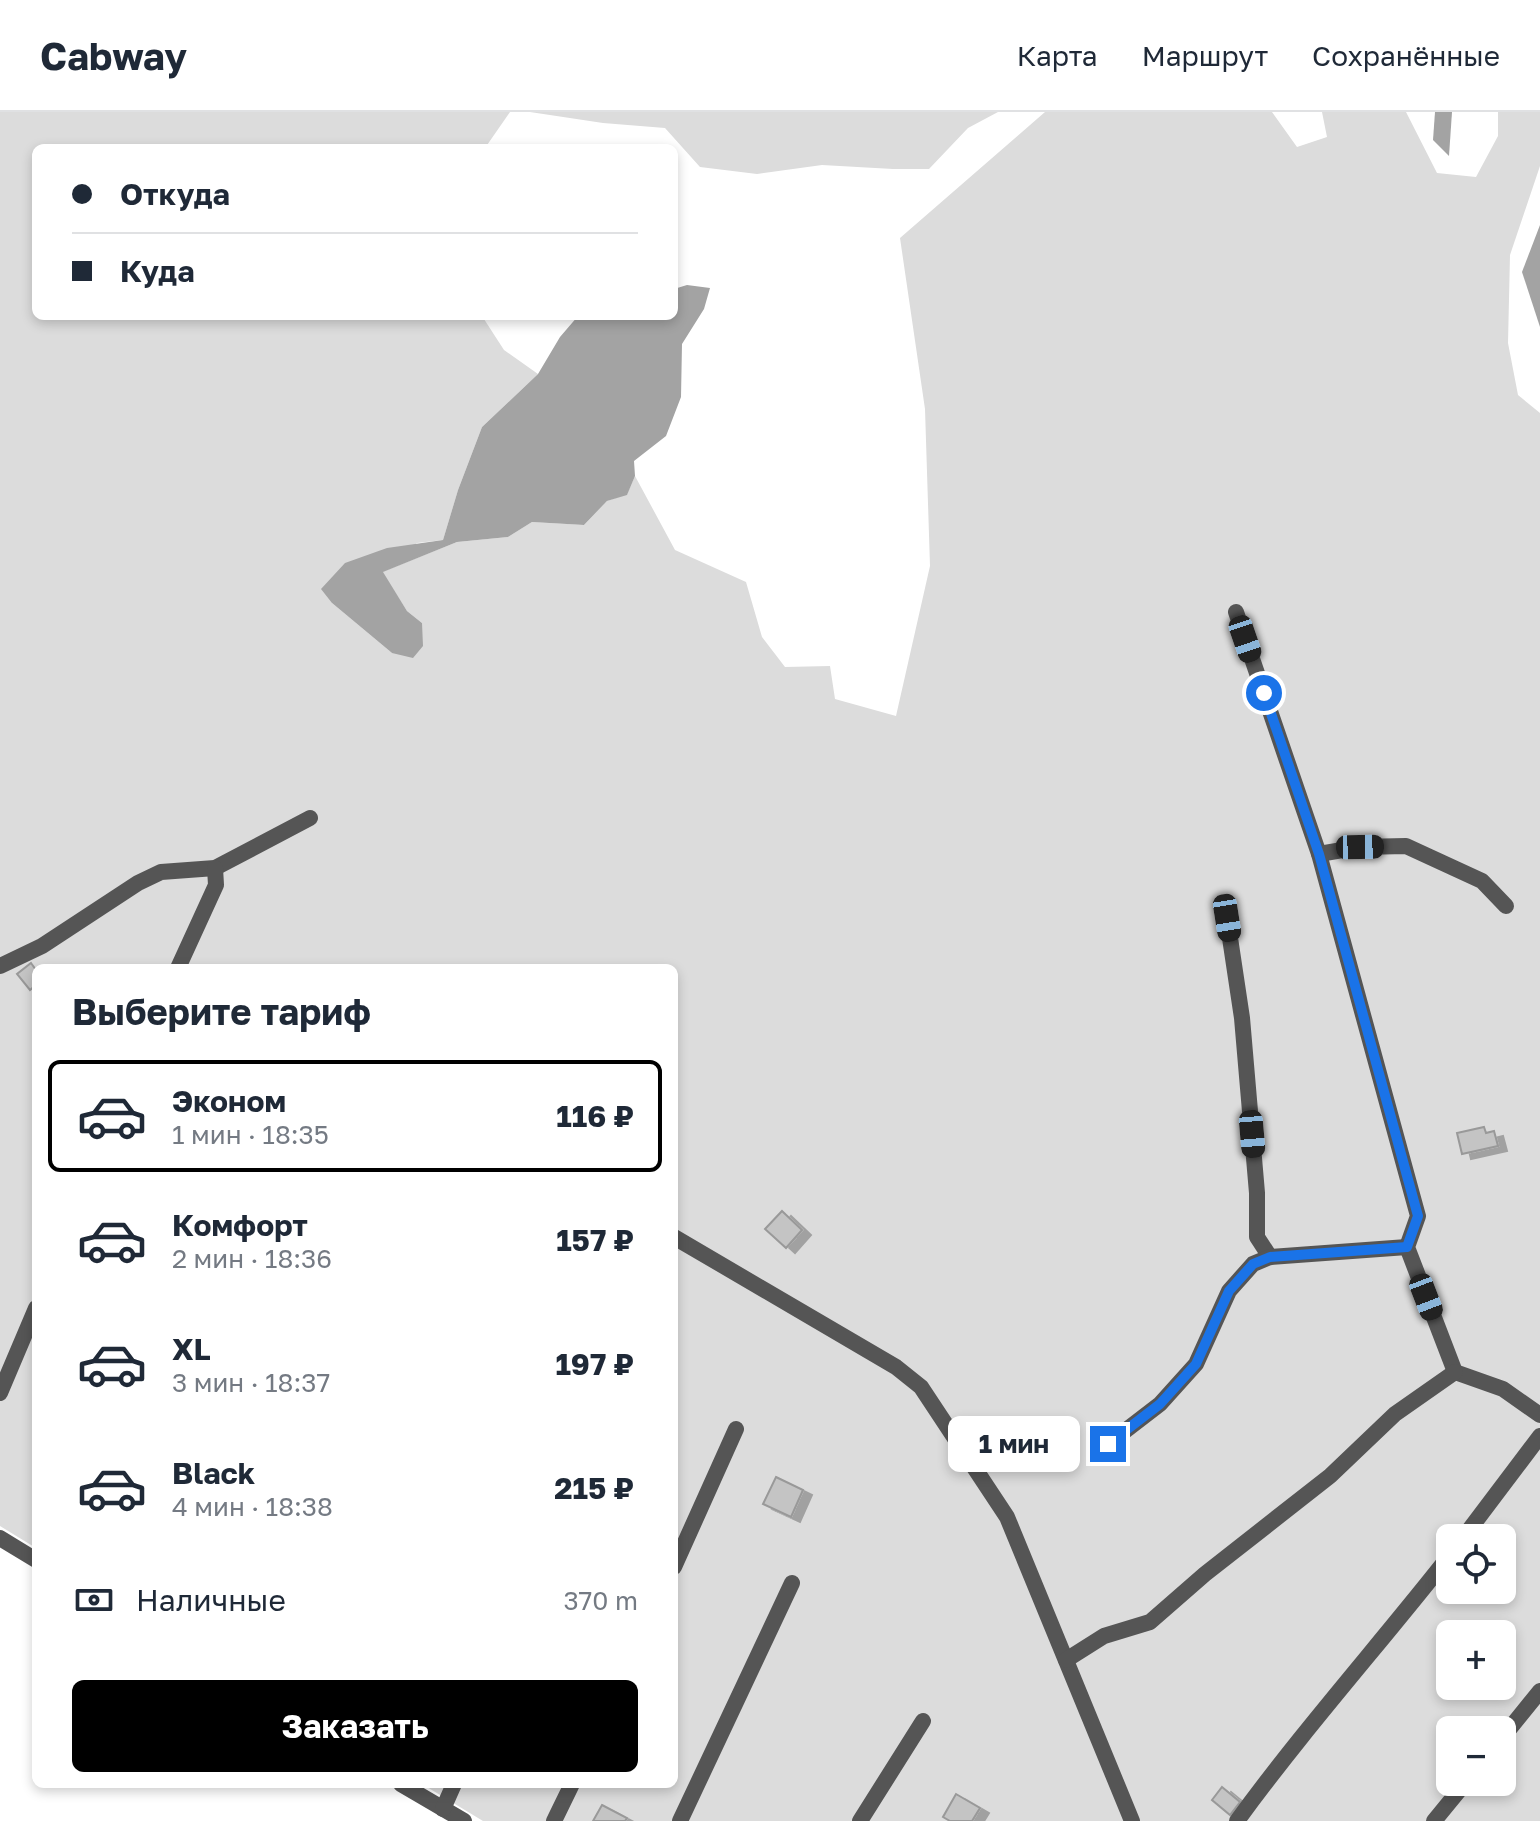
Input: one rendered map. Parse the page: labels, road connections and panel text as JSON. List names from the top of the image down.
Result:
{
  "page": {
    "header": "Cabway",
    "nav": ["Карта", "Маршрут", "Сохранённые"],
    "banner": ["Откуда", "Куда"],
    "heading": "Выберите тариф",
    "list": [
      {
        "name": "Эконом",
        "note": "1 мин · 18:35",
        "value": "116 ₽"
      },
      {
        "name": "Комфорт",
        "note": "2 мин · 18:36",
        "value": "157 ₽"
      },
      {
        "name": "XL",
        "note": "3 мин · 18:37",
        "value": "197 ₽"
      },
      {
        "name": "Black",
        "note": "4 мин · 18:38",
        "value": "215 ₽"
      }
    ],
    "bubble": "1 мин",
    "map_buttons": ["+", "−"],
    "pay": ["Наличные", "370 m"],
    "buttons": "Заказать"
  }
}
